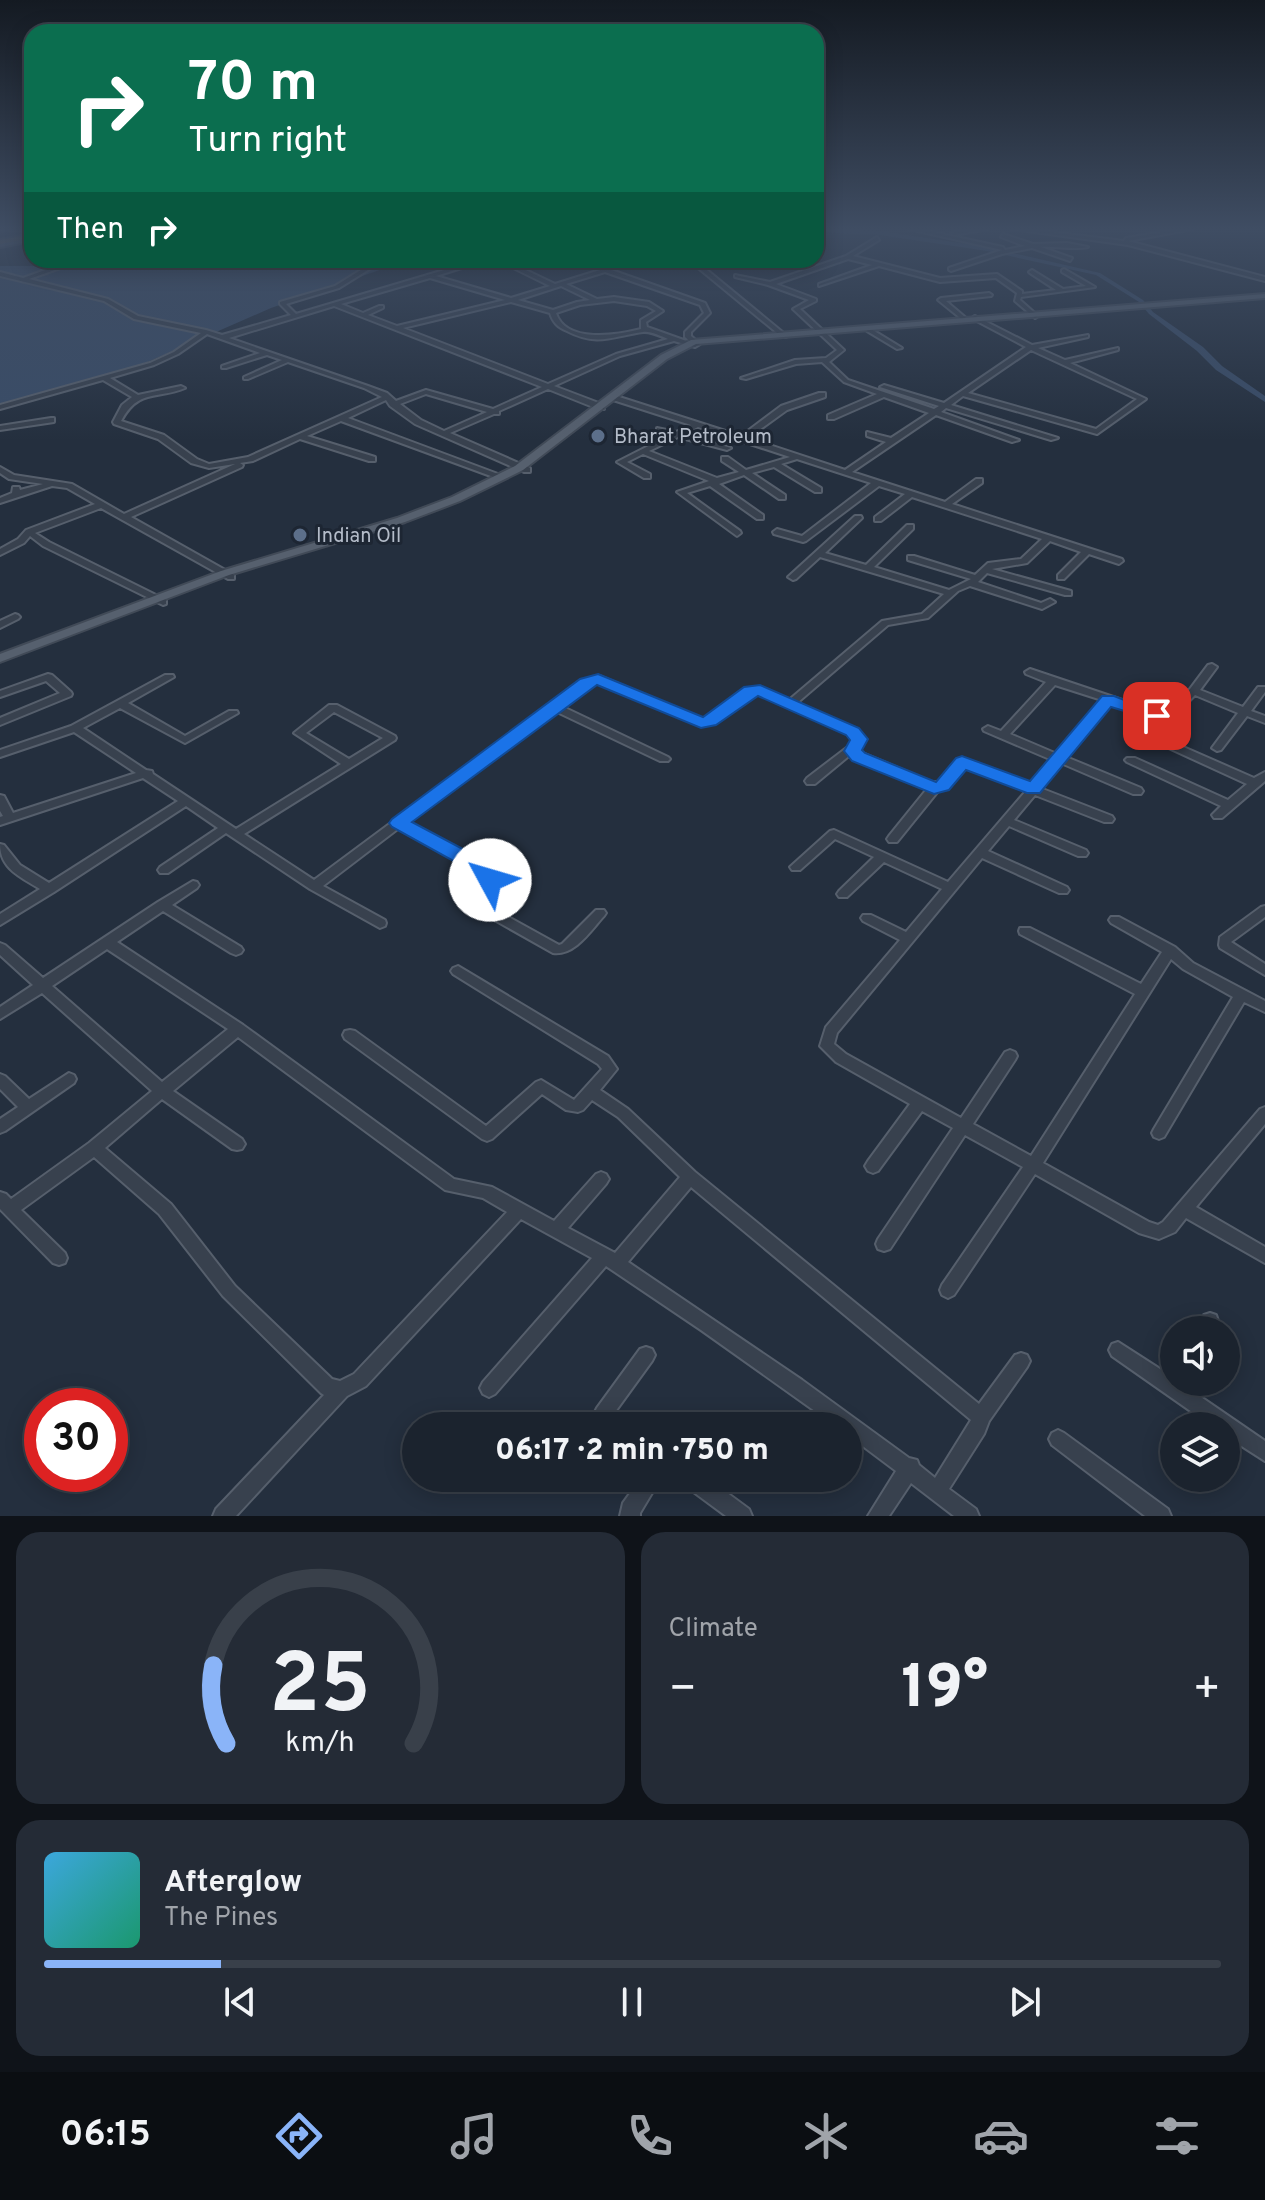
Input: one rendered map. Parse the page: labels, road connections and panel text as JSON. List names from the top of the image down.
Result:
{
  "places": ["Bharat Petroleum", "Indian Oil"],
  "page": {
    "turn": ["70 m", "Turn right"],
    "then": "Then",
    "limit": "30",
    "trip": "06:17 · 2 min · 750 m",
    "tile": "Climate",
    "heat": ["−", "19°", "+"],
    "song": ["Afterglow", "The Pines"],
    "tabs": "06:15",
    "gauge": ["25", "km/h"]
  }
}
